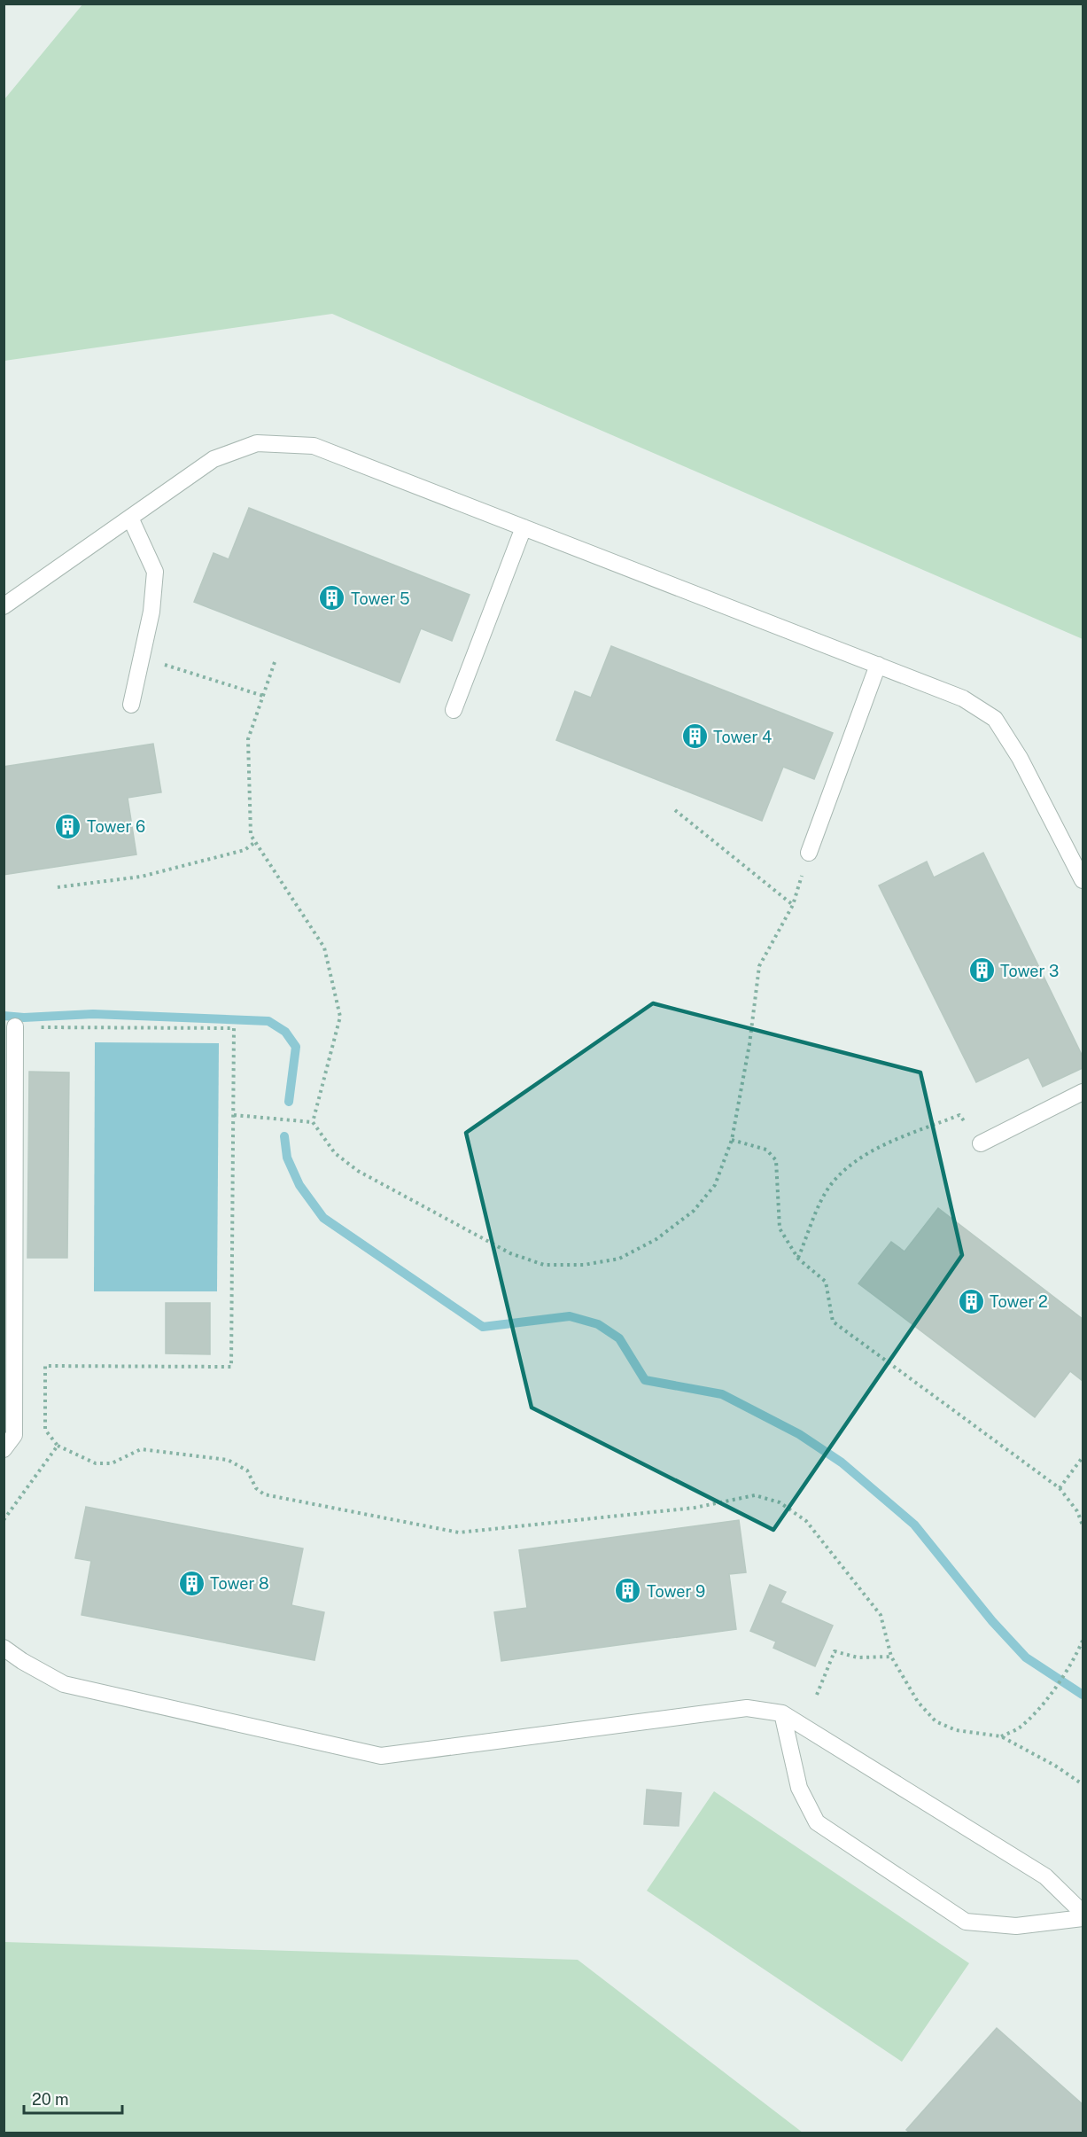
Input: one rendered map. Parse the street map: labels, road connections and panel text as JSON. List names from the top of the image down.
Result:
{
  "places": {
    "building": [
      "Tower 5",
      "Tower 4",
      "Tower 6",
      "Tower 3",
      "Tower 2",
      "Tower 8",
      "Tower 9"
    ]
  },
  "scale_bar": "20 m"
}
